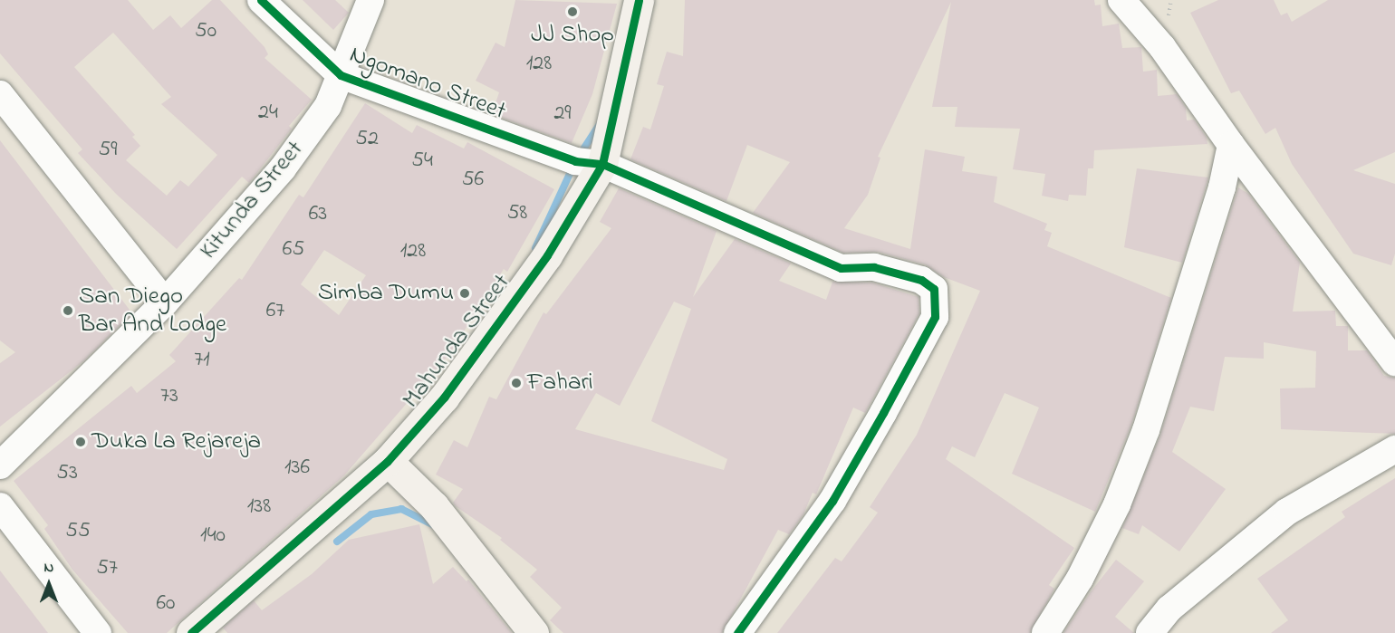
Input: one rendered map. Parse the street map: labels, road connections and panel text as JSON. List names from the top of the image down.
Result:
{
  "streets": {
    "street": ["Ngomano Street", "Kitunda Street", "Mahunda Street"]
  },
  "crossings": [
    ["Ngomano Street", "Kitunda Street"],
    ["Ngomano Street", "Mahunda Street"]
  ],
  "places": [
    "JJ Shop",
    "Simba Dumu",
    "San Diego Bar And Lodge",
    "Fahari",
    "Duka La Rejareja"
  ],
  "house_numbers": [
    "50",
    "128",
    "24",
    "29",
    "52",
    "59",
    "54",
    "56",
    "58",
    "63",
    "65",
    "128",
    "67",
    "71",
    "73",
    "136",
    "53",
    "138",
    "55",
    "140",
    "57",
    "60"
  ],
  "north": "top"
}
